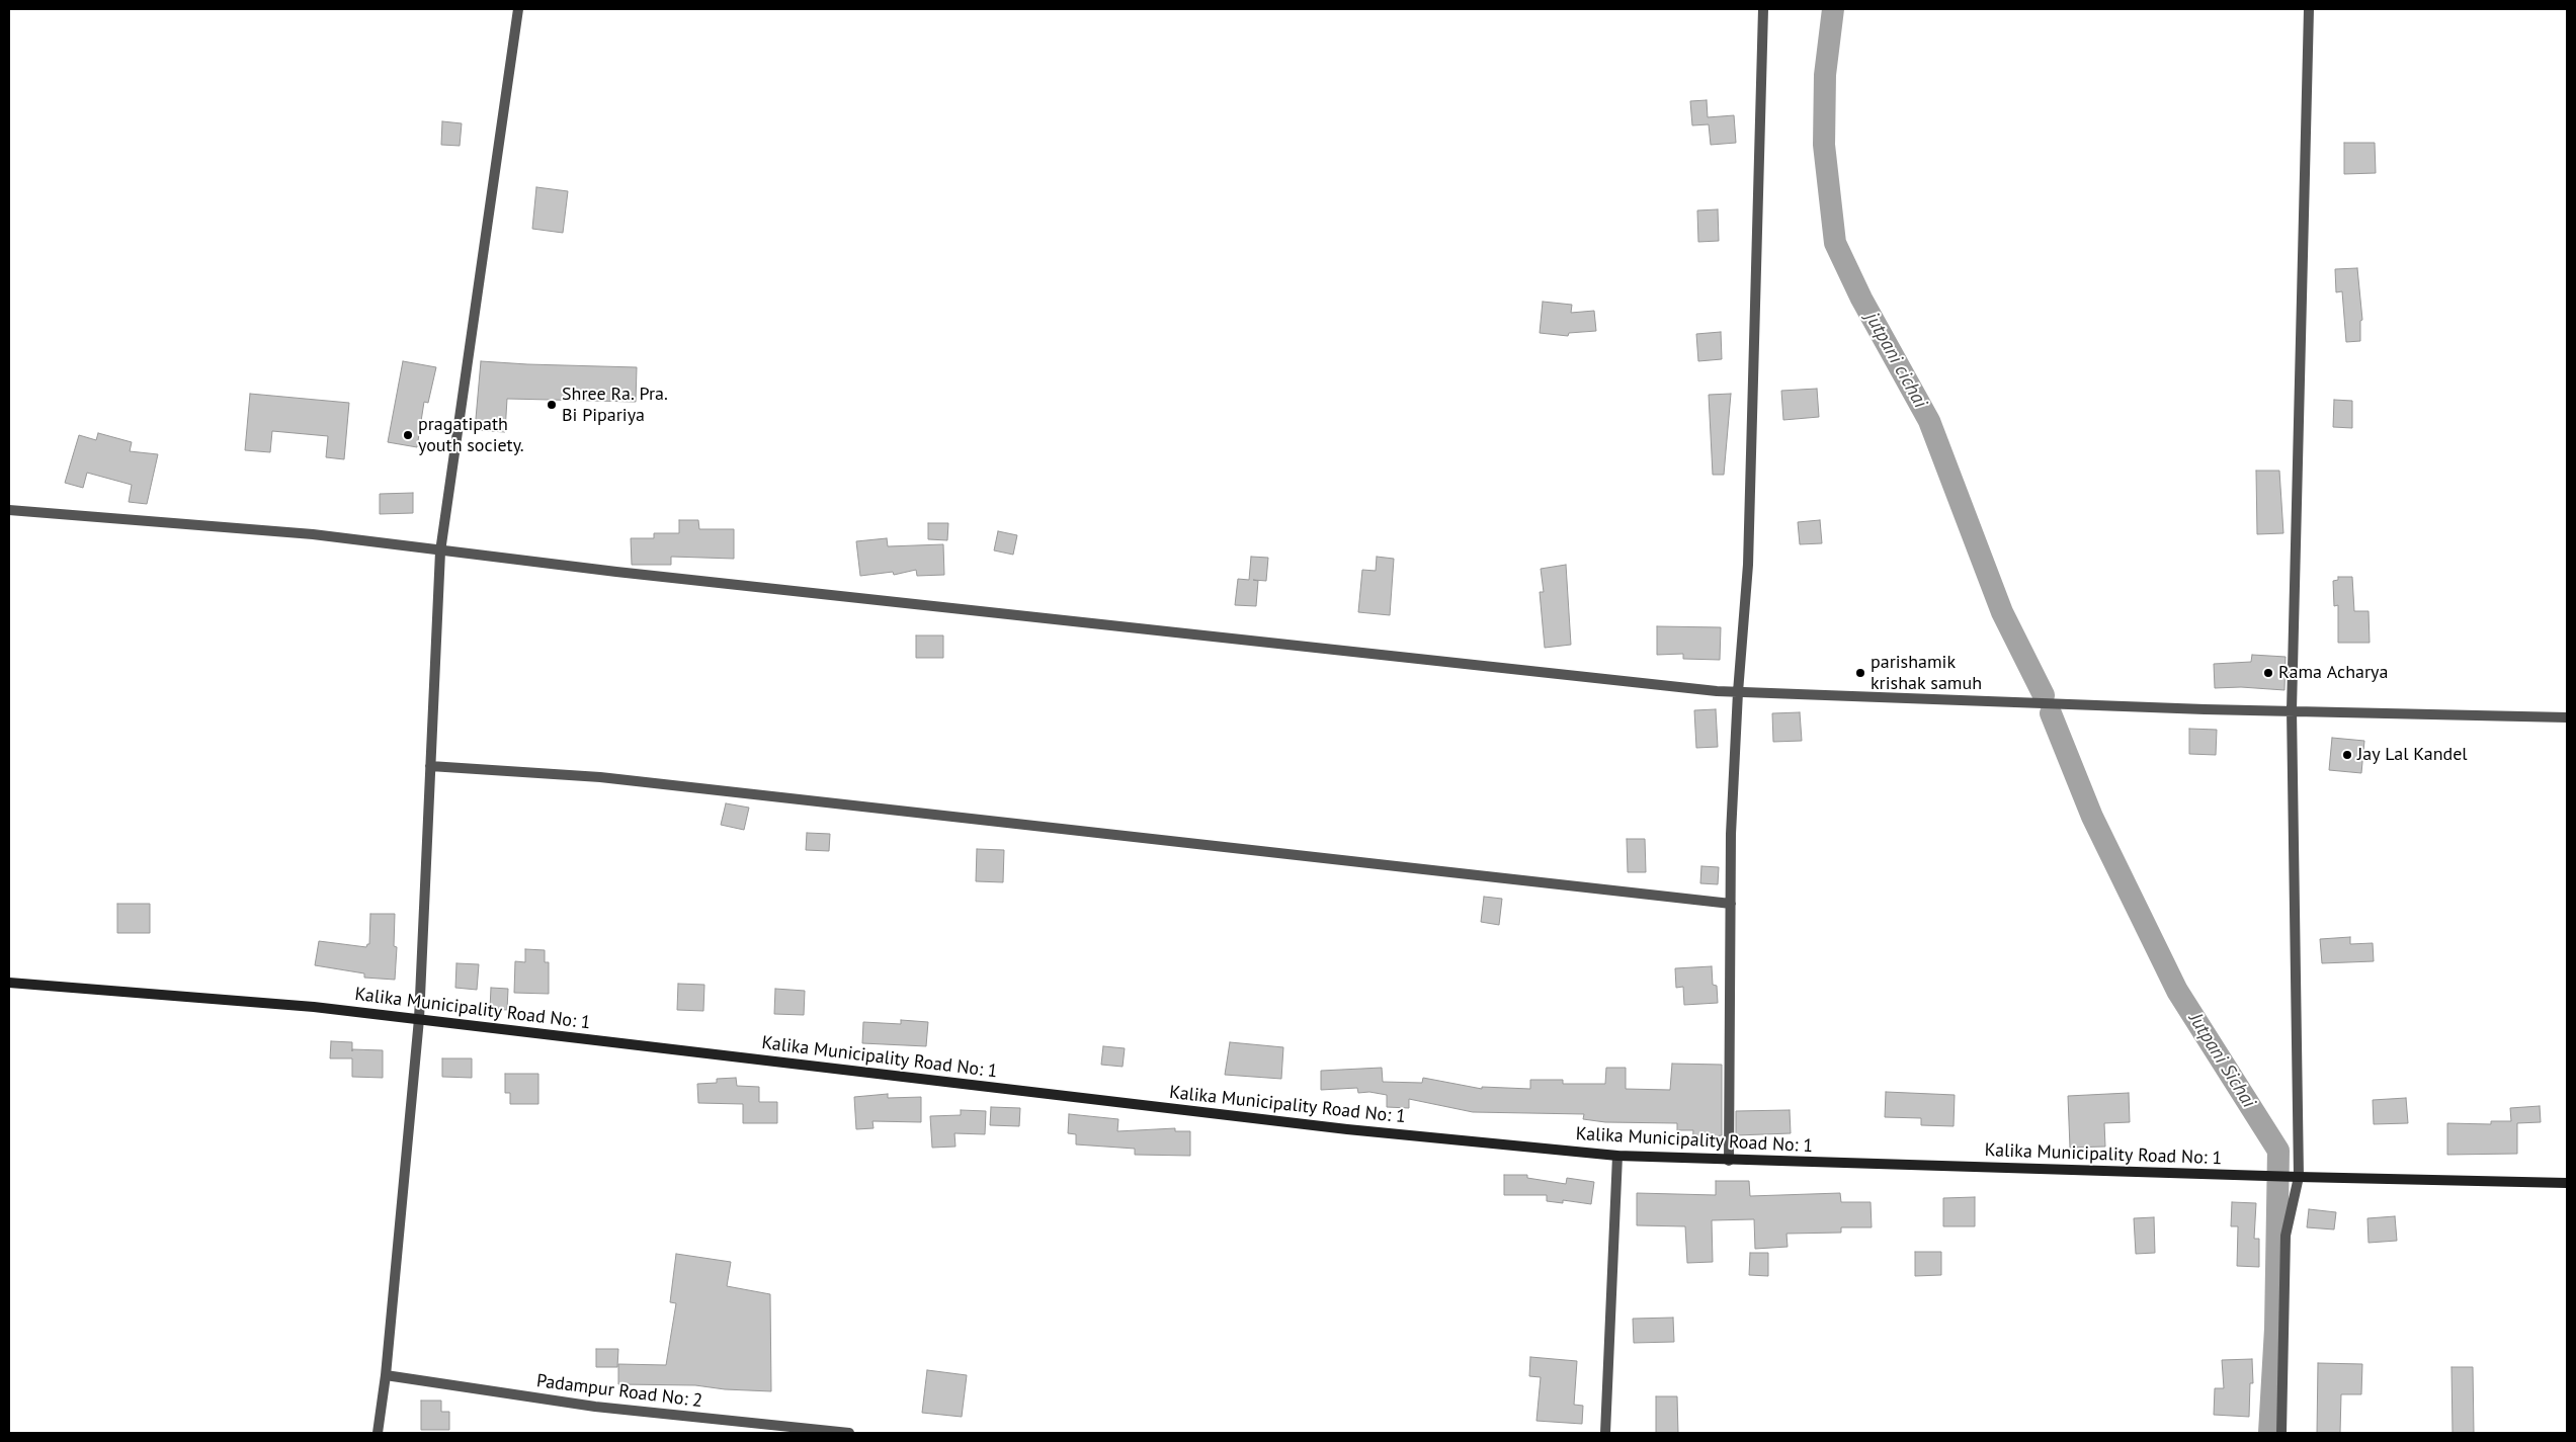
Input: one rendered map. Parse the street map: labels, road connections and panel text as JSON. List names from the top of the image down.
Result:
{
  "streets": {
    "street": ["Kalika Municipality Road No: 1", "Padampur Road No: 2"]
  },
  "water": ["jutpani cichai", "Jutpani Sichai"],
  "places": [
    "Shree Ra. Pra. Bi Pipariya",
    "pragatipath youth society.",
    "parishamik krishak samuh",
    "Rama Acharya",
    "Jay Lal Kandel"
  ]
}
